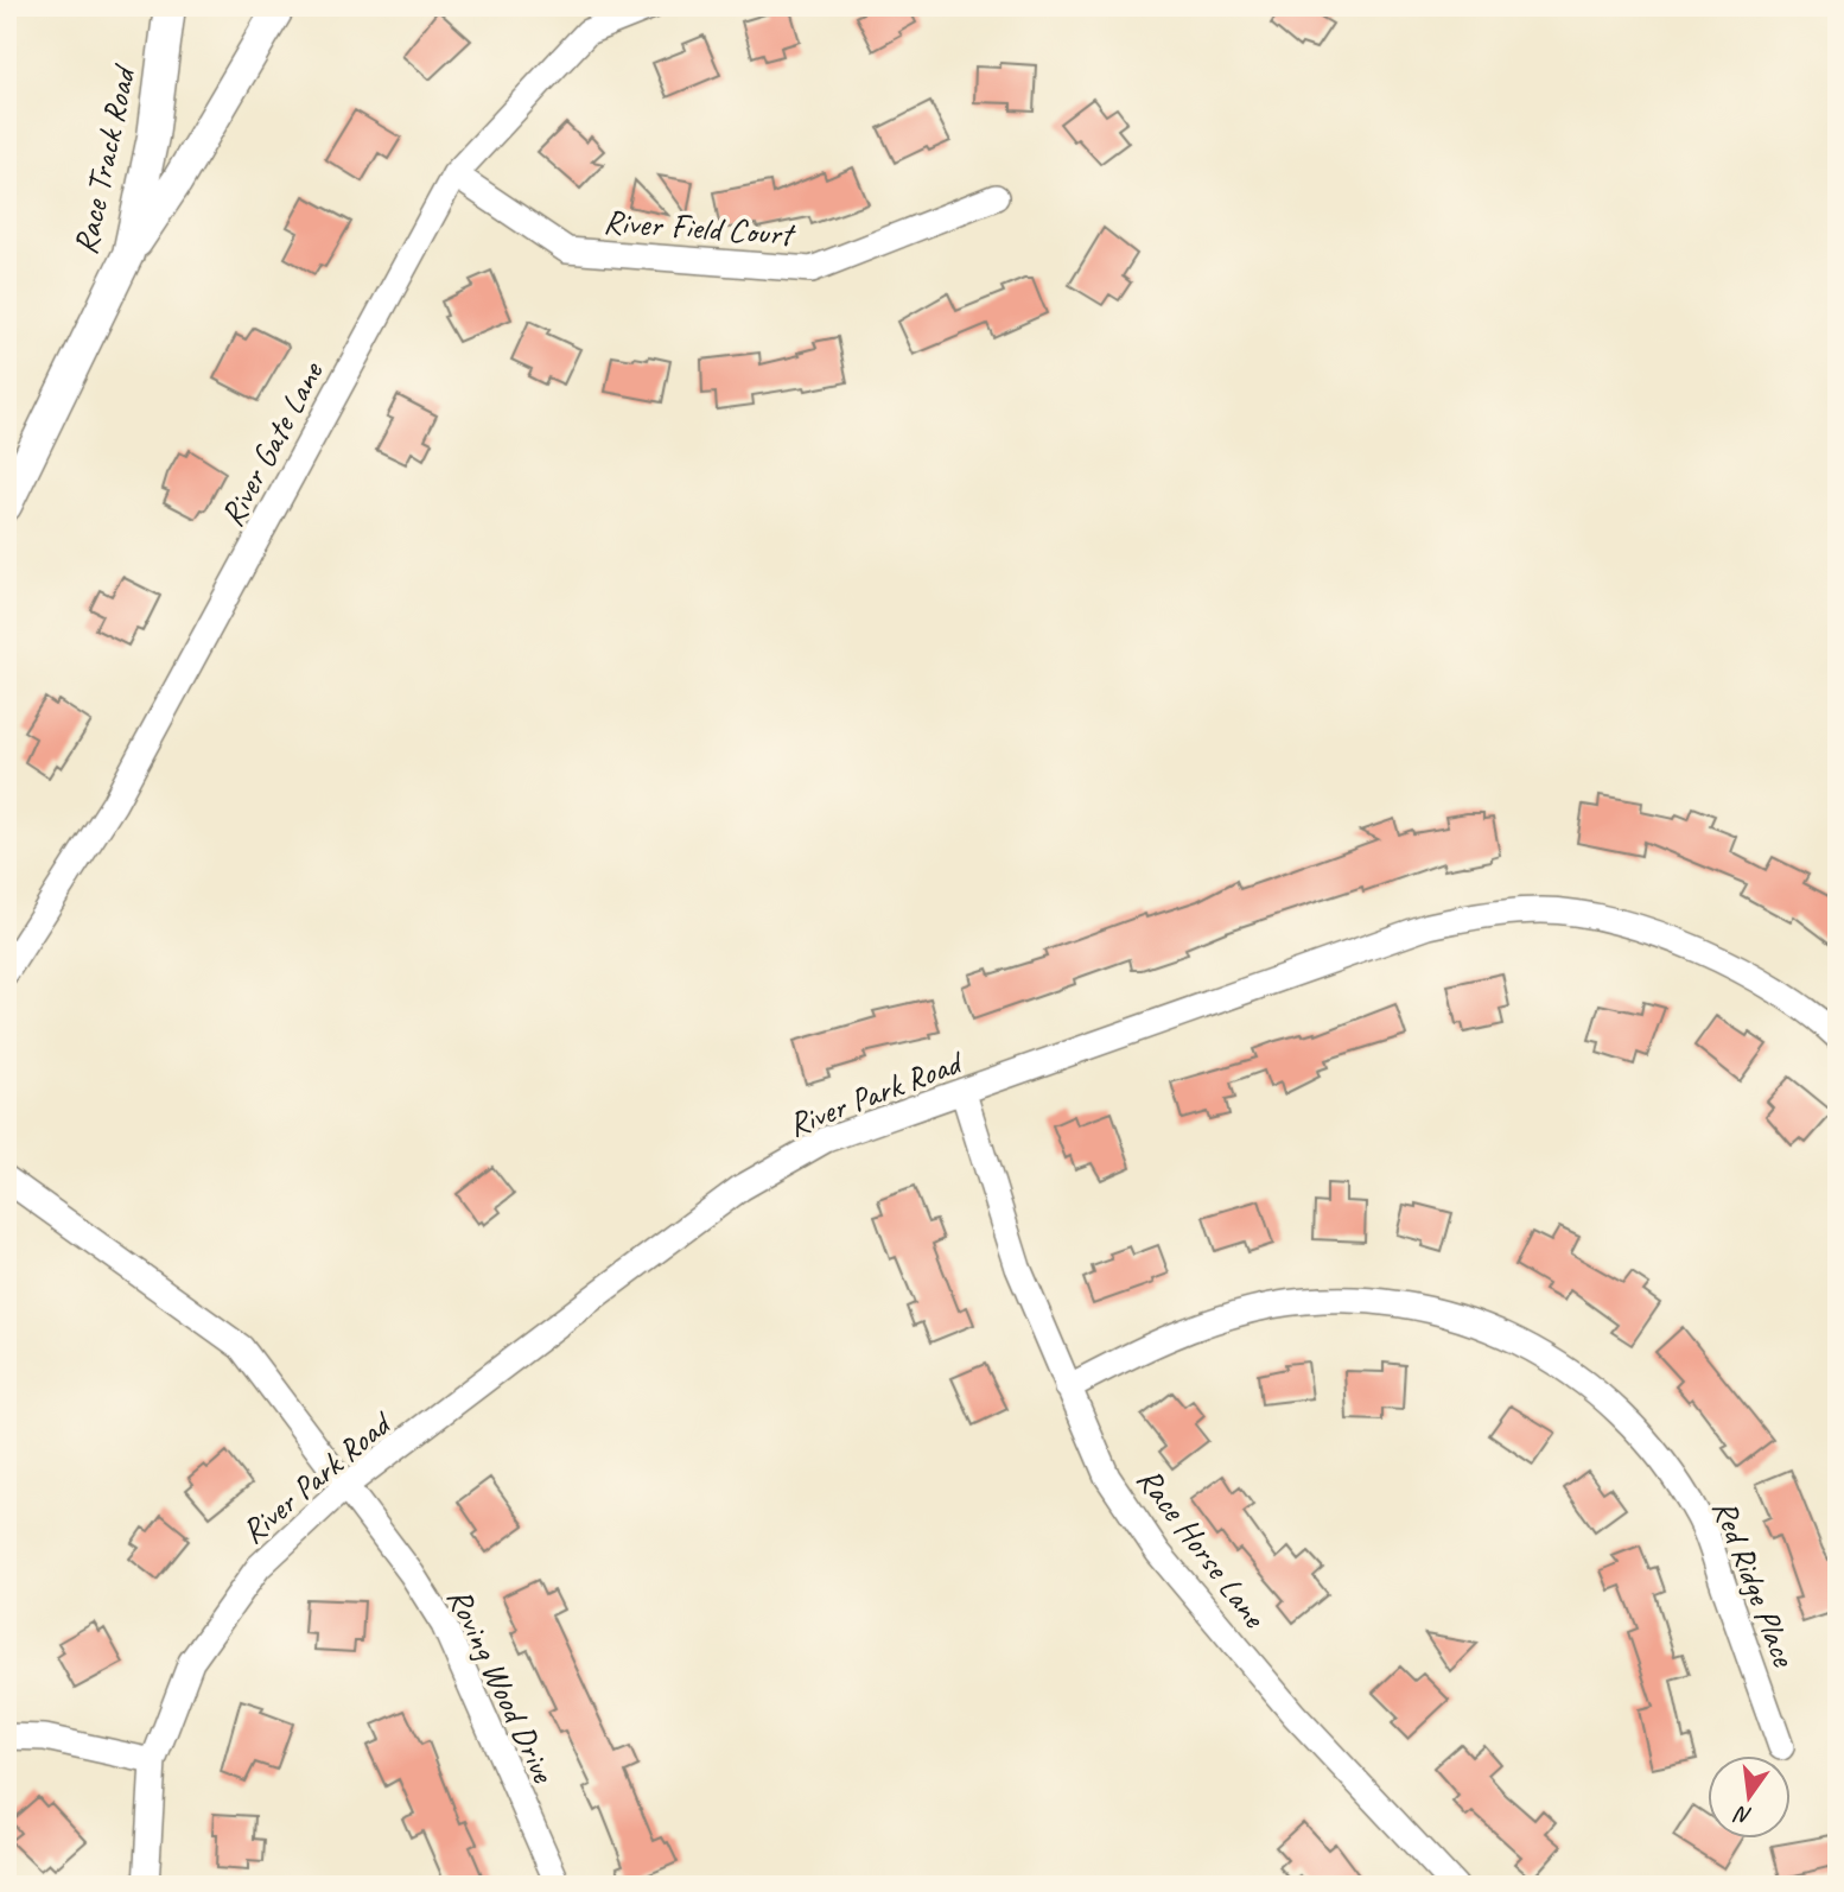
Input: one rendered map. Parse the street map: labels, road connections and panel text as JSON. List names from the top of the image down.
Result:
{
  "streets": {
    "street": [
      "Race Track Road",
      "River Field Court",
      "River Gate Lane",
      "River Park Road",
      "Race Horse Lane",
      "Red Ridge Place",
      "Roving Wood Drive"
    ]
  },
  "crossings": [
    ["River Field Court", "River Gate Lane"],
    ["River Park Road", "Race Horse Lane"],
    ["River Park Road", "Roving Wood Drive"],
    ["Race Horse Lane", "Red Ridge Place"]
  ],
  "north": "bottom"
}
